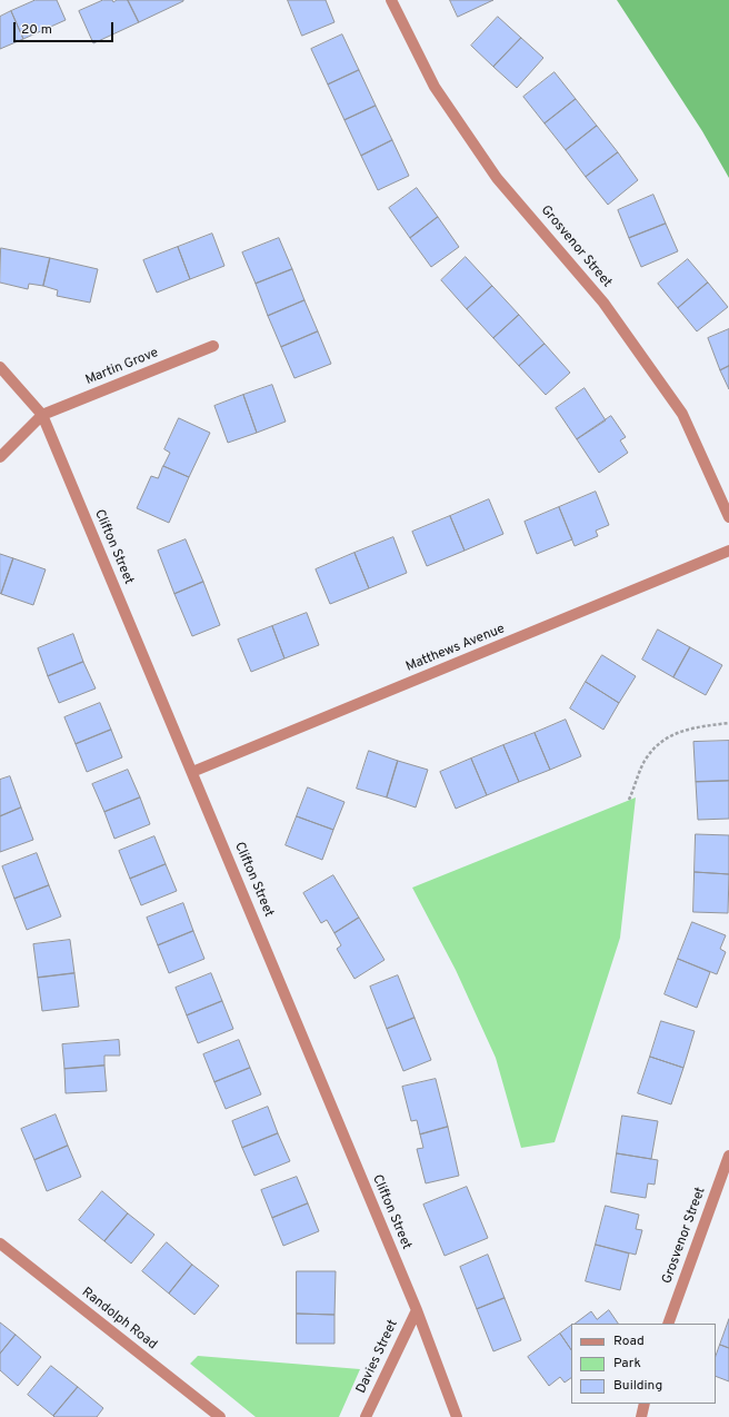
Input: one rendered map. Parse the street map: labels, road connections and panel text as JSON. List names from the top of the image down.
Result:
{
  "streets": {
    "street": [
      "Grosvenor Street",
      "Martin Grove",
      "Clifton Street",
      "Matthews Avenue",
      "Randolph Road",
      "Davies Street"
    ]
  },
  "crossings": [
    ["Martin Grove", "Clifton Street"],
    ["Clifton Street", "Matthews Avenue"],
    ["Clifton Street", "Davies Street"]
  ],
  "legend": ["Road", "Park", "Building"],
  "scale_bar": "20 m"
}
